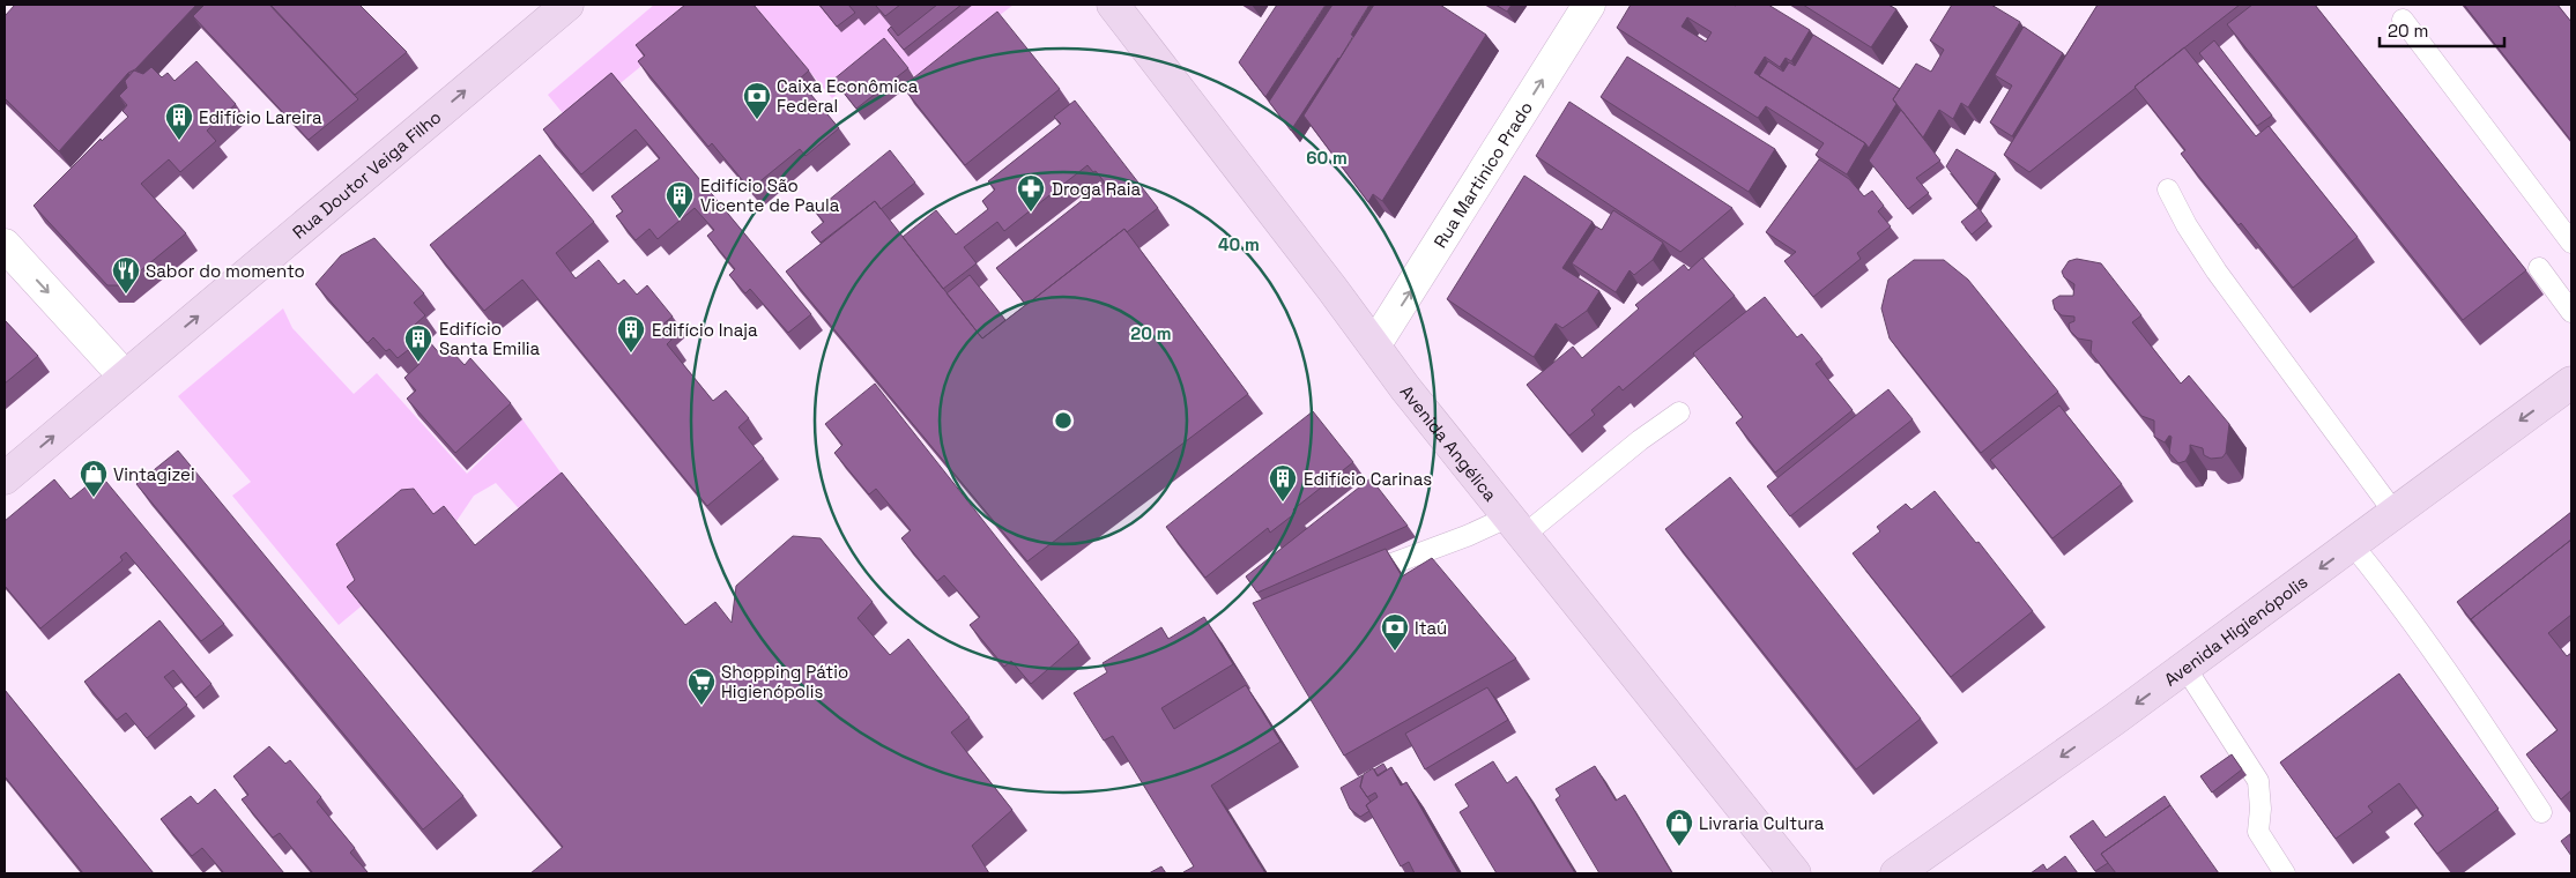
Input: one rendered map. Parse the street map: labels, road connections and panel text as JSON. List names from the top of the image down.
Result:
{
  "streets": {
    "street": [
      "Rua Doutor Veiga Filho",
      "Rua Martinico Prado",
      "Avenida Angélica",
      "Avenida Higienópolis"
    ]
  },
  "crossings": [
    ["Rua Martinico Prado", "Avenida Angélica"]
  ],
  "one_way": ["Rua Doutor Veiga Filho", "Rua Martinico Prado", "Avenida Higienópolis"],
  "places": {
    "bank": ["Caixa Econômica Federal", "Itaú"],
    "building": [
      "Edifício Lareira",
      "Edifício São Vicente de Paula",
      "Edifício Inaja",
      "Edifício Santa Emilia",
      "Edifício Carinas"
    ],
    "pharmacy": ["Droga Raia"],
    "restaurant": ["Sabor do momento"],
    "shop": ["Vintagizei", "Livraria Cultura"],
    "supermarket": ["Shopping Pátio Higienópolis"]
  },
  "scale_bar": "20 m",
  "rings": ["60 m", "40 m", "20 m"]
}
